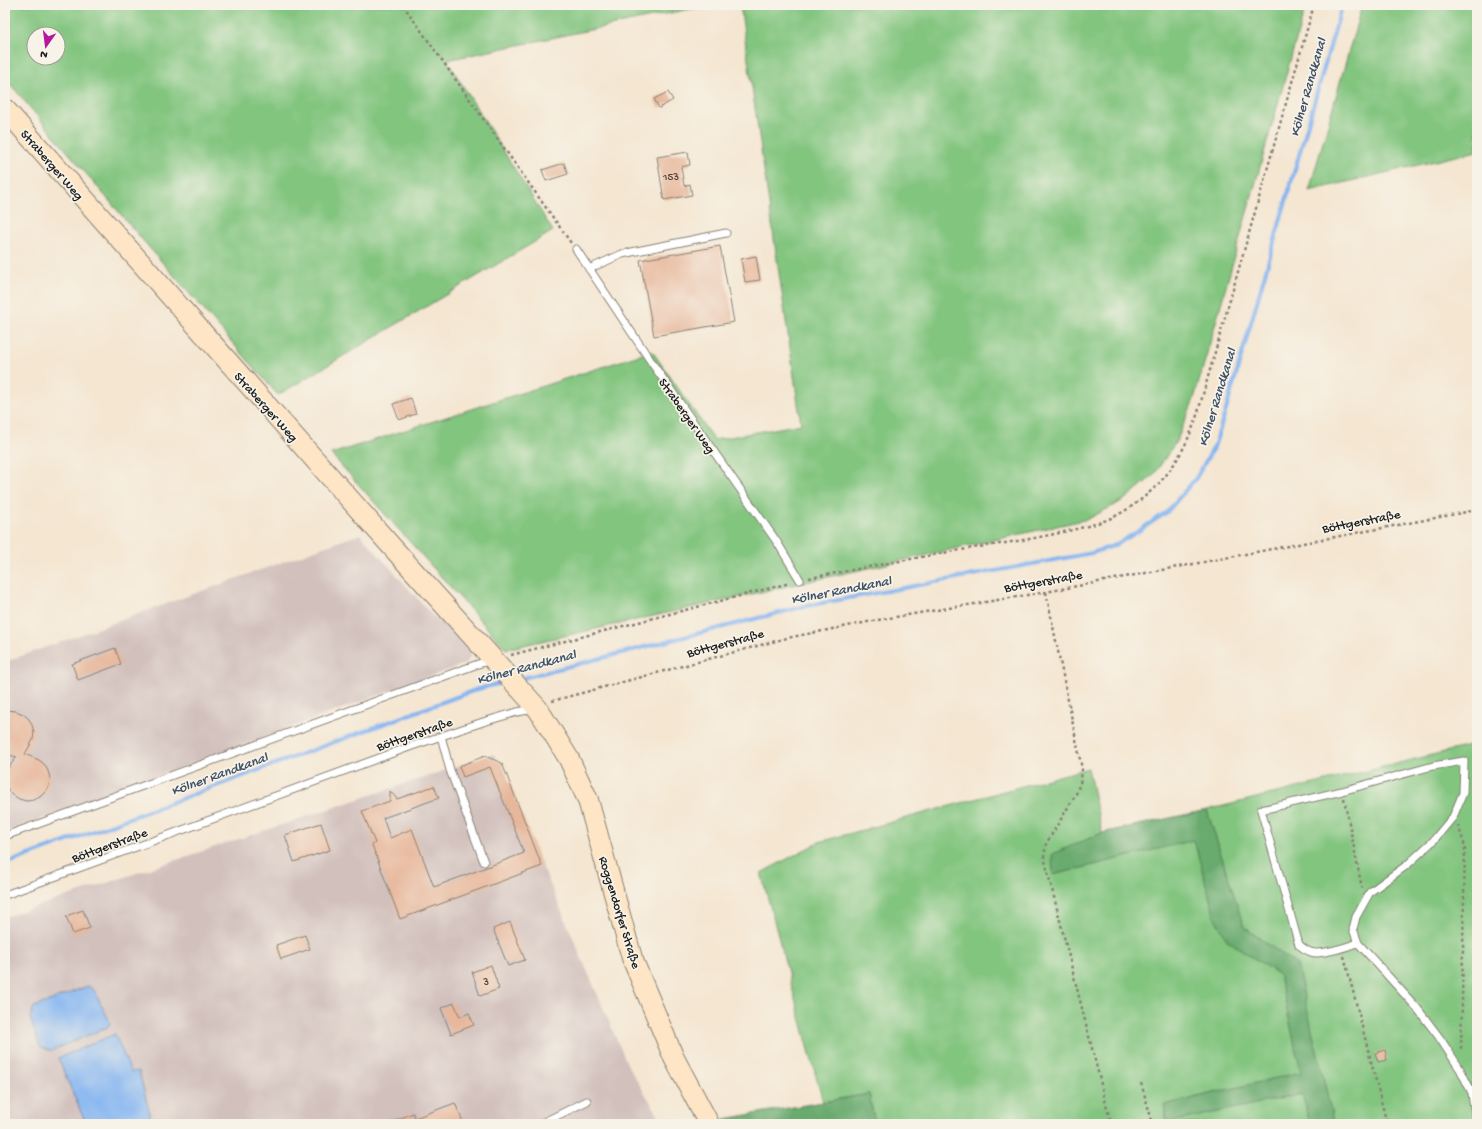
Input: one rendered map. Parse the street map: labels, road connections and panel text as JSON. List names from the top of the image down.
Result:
{
  "streets": {
    "main road": ["Straberger Weg", "Roggendorfer Straße"],
    "lane": ["Böttgerstraße"]
  },
  "crossings": [
    ["Straberger Weg", "Böttgerstraße"],
    ["Straberger Weg", "Roggendorfer Straße"],
    ["Böttgerstraße", "Roggendorfer Straße"]
  ],
  "water": ["Kölner Randkanal"],
  "house_numbers": ["153", "3"],
  "north": "bottom"
}
